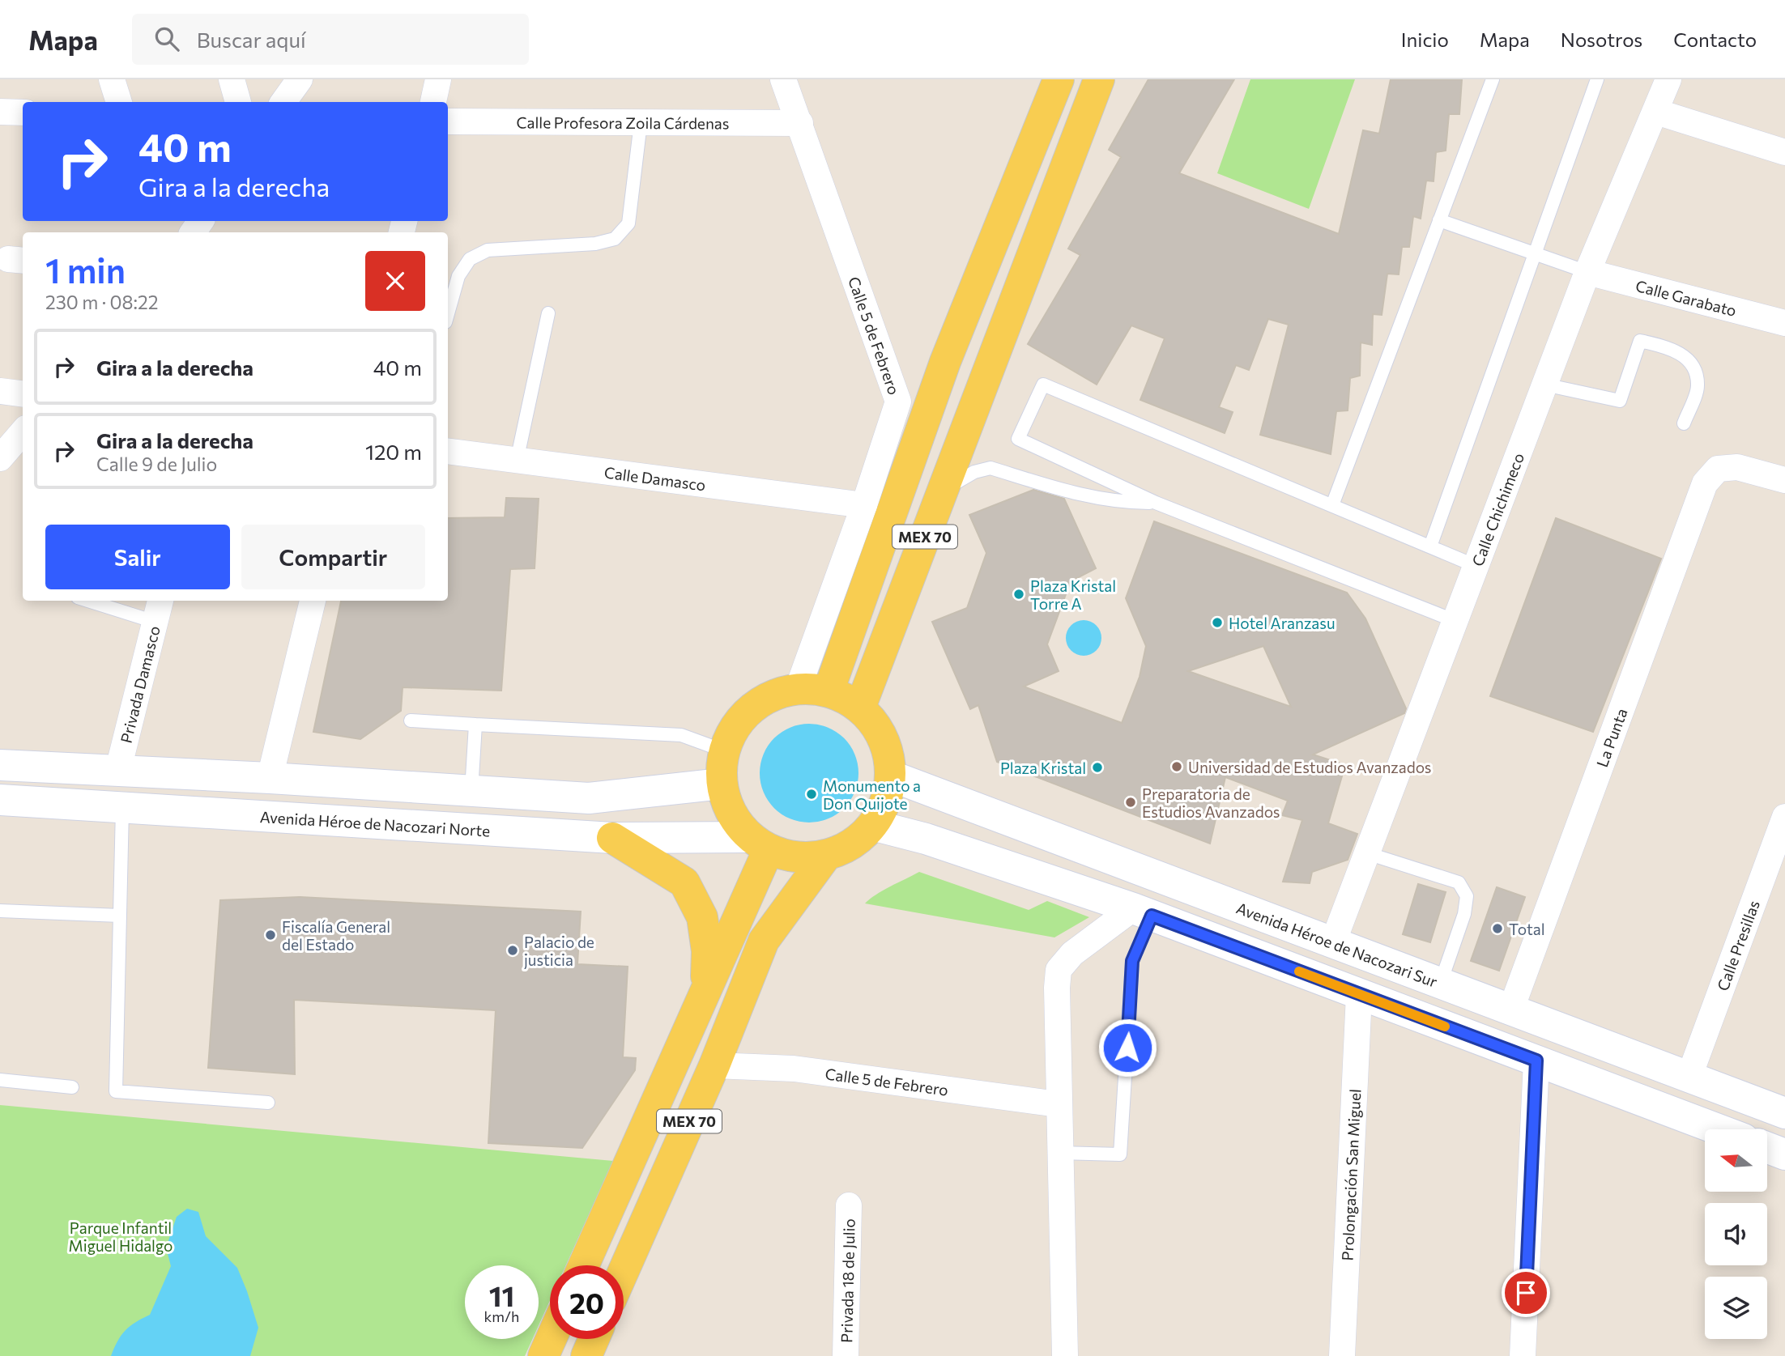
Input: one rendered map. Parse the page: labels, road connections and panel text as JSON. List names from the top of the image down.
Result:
{
  "streets": {
    "main road": ["MEX 70", "Avenida Héroe de Nacozari Norte", "Avenida Héroe de Nacozari Sur"],
    "street": [
      "Calle Profesora Zoila Cárdenas",
      "Calle Garabato",
      "Calle 5 de Febrero",
      "Calle Damasco",
      "Calle Chichimeco",
      "Privada Damasco",
      "La Punta",
      "Calle Presillas",
      "Prolongación San Miguel",
      "Privada 18 de Julio"
    ]
  },
  "crossings": [
    ["Calle Profesora Zoila Cárdenas", "Calle 5 de Febrero"],
    ["Calle Garabato", "Calle Chichimeco"],
    ["Calle 5 de Febrero", "Calle Damasco"],
    ["Calle 5 de Febrero", "MEX 70"],
    ["Calle 5 de Febrero", "Avenida Héroe de Nacozari Norte"],
    ["Calle 5 de Febrero", "Avenida Héroe de Nacozari Sur"],
    ["Calle Chichimeco", "Avenida Héroe de Nacozari Sur"],
    ["MEX 70", "Avenida Héroe de Nacozari Norte"],
    ["MEX 70", "Avenida Héroe de Nacozari Sur"],
    ["La Punta", "Avenida Héroe de Nacozari Sur"],
    ["Avenida Héroe de Nacozari Norte", "Avenida Héroe de Nacozari Sur"],
    ["Avenida Héroe de Nacozari Sur", "Calle Presillas"]
  ],
  "parks": ["Parque Infantil Miguel Hidalgo"],
  "places": [
    "Plaza Kristal Torre A",
    "Hotel Aranzasu",
    "Universidad de Estudios Avanzados",
    "Plaza Kristal",
    "Monumento a Don Quijote",
    "Preparatoria de Estudios Avanzados",
    "Total",
    "Fiscalía General del Estado",
    "Palacio de justicia"
  ],
  "north": "left",
  "page": {
    "header": "Mapa",
    "search": "Buscar aquí",
    "nav": [
      "Inicio",
      "Mapa",
      "Nosotros",
      "Contacto"
    ],
    "turn": ["40 m", "Gira a la derecha"],
    "heading": ["1 min", "230 m · 08:22"],
    "list": [
      {
        "name": "Gira a la derecha",
        "value": "40 m"
      },
      {
        "name": "Gira a la derecha",
        "note": "Calle 9 de Julio",
        "value": "120 m"
      }
    ],
    "buttons": ["Salir", "Compartir"],
    "speed": "11 km/h",
    "limit": "20"
  }
}
